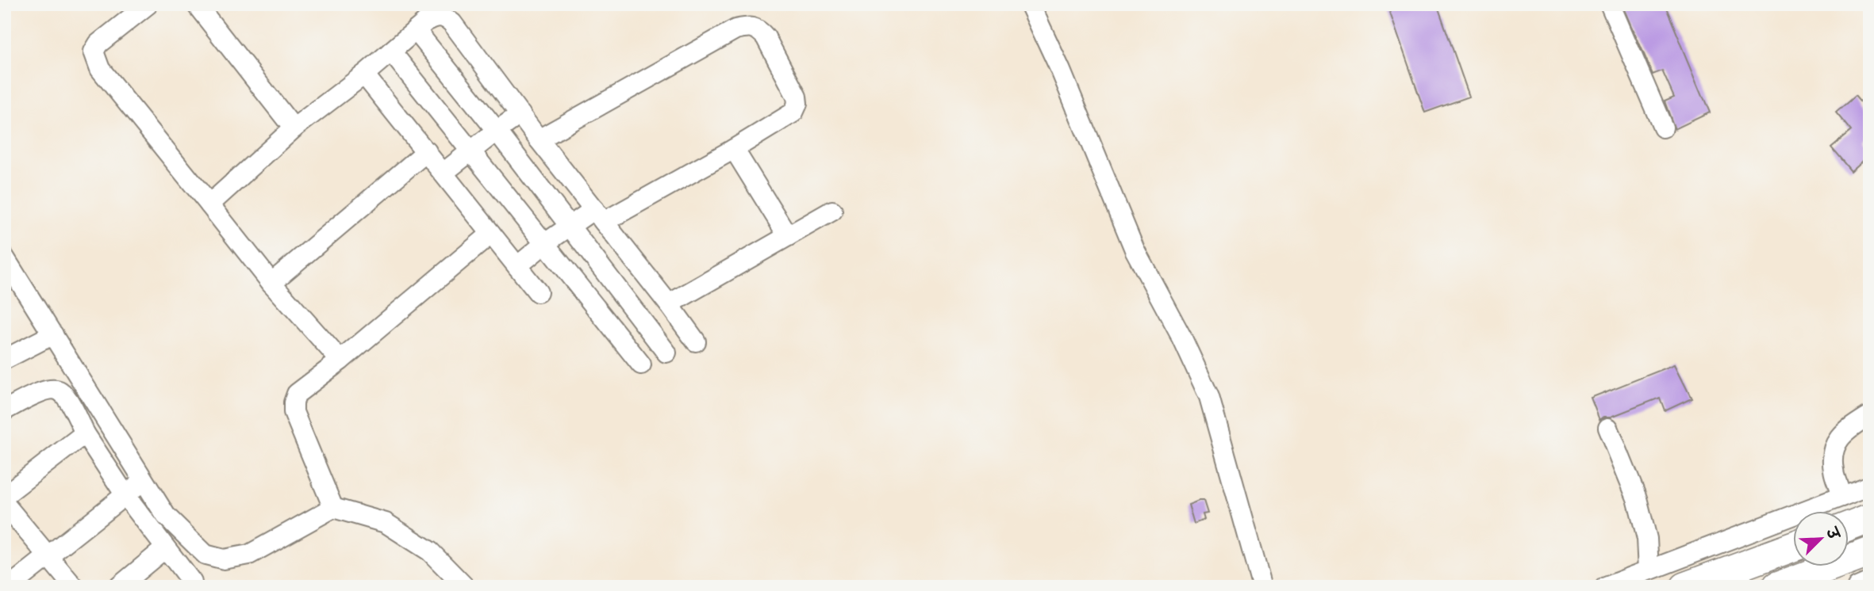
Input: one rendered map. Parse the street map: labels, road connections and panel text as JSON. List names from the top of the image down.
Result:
{
  "north": "top right"
}
